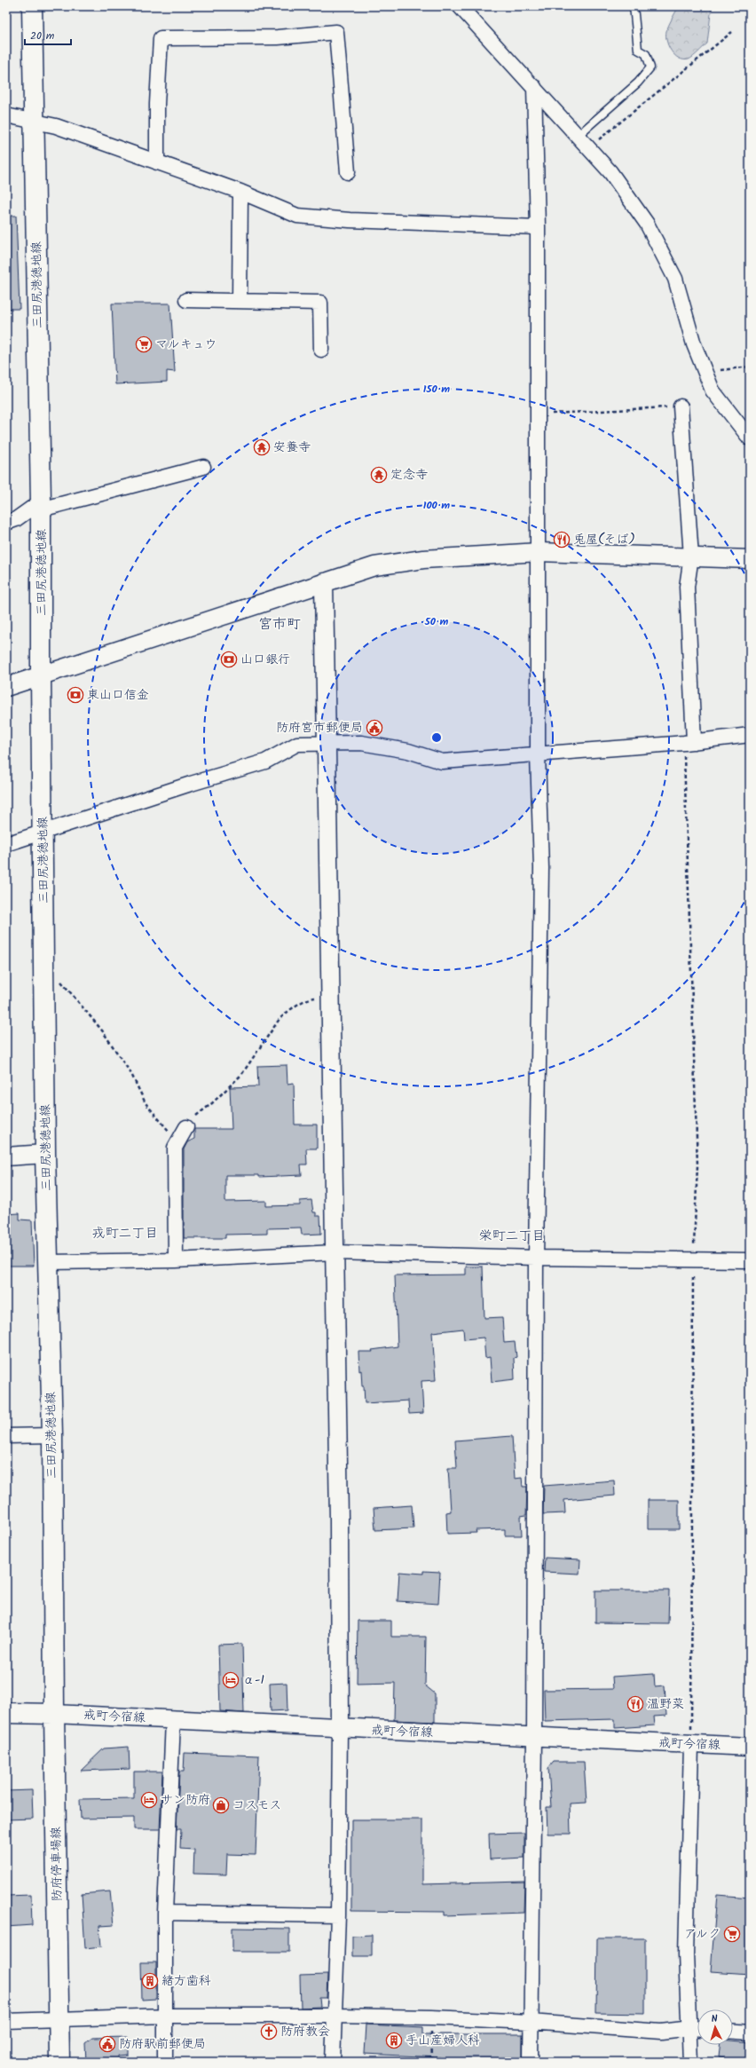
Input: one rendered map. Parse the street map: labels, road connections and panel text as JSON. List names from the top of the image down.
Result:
{
  "streets": {
    "main road": ["三田尻港徳地線", "防府停車場線"],
    "street": ["戒町今宿線"]
  },
  "crossings": [
    ["三田尻港徳地線", "戒町今宿線"],
    ["三田尻港徳地線", "防府停車場線"],
    ["戒町今宿線", "防府停車場線"]
  ],
  "districts": ["宮市町", "戎町二丁目", "栄町二丁目"],
  "places": {
    "supermarket": ["マルキュウ", "アルク"],
    "temple": ["安養寺", "定念寺"],
    "restaurant": ["兎屋(そば)", "温野菜"],
    "bank": ["山口銀行", "東山口信金"],
    "public building": ["防府宮市郵便局", "防府駅前郵便局"],
    "hotel": ["α-1", "サン防府"],
    "shop": ["コスモス"],
    "building": ["緒方歯科", "手山産婦人科"],
    "church": ["防府教会"]
  },
  "scale_bar": "20 m",
  "north": "top",
  "rings": ["150 m", "100 m", "50 m"]
}
